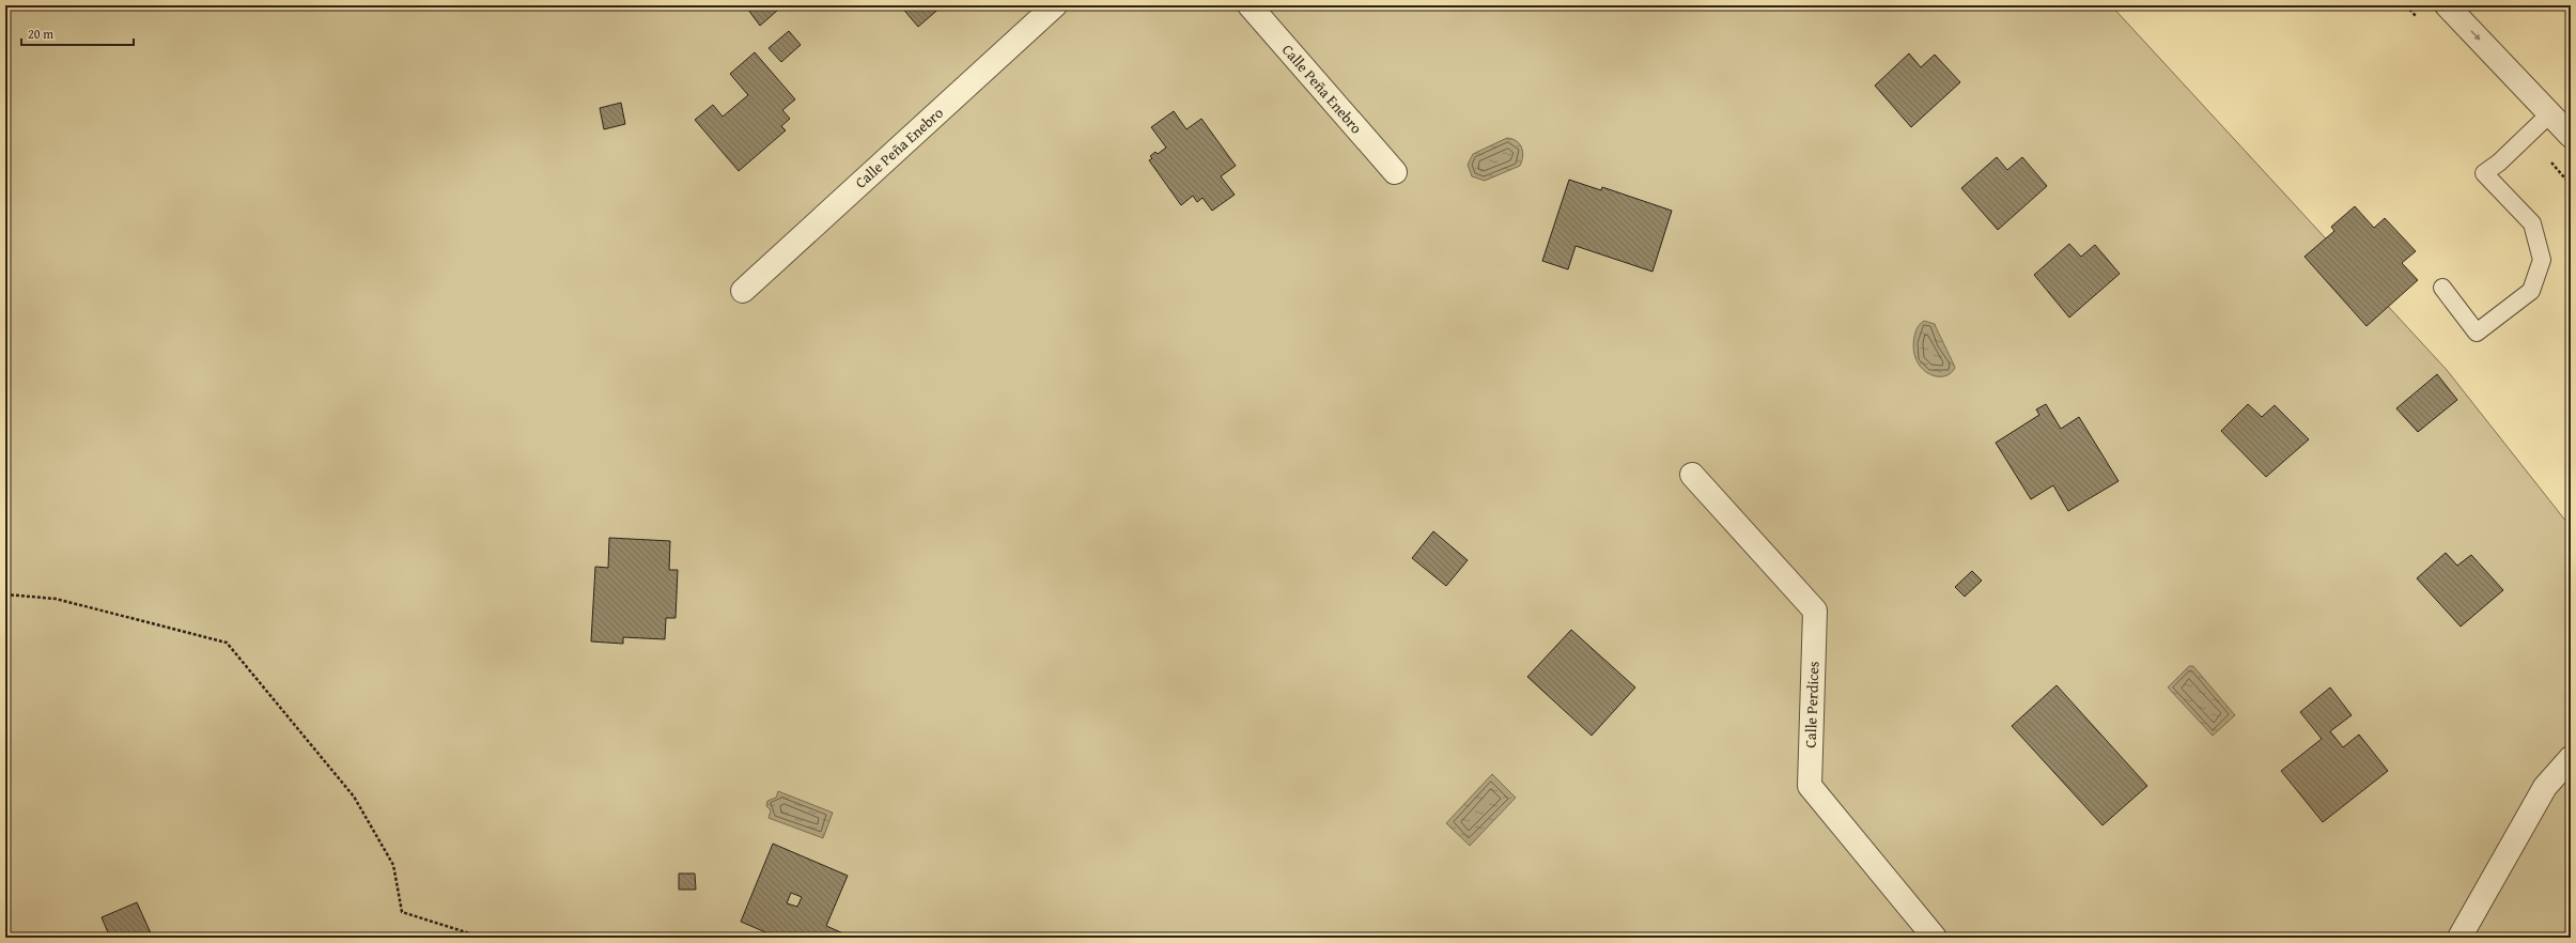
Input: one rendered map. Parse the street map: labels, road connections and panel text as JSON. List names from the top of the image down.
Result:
{
  "streets": {
    "street": ["Calle Peña Enebro", "Calle Perdices"]
  },
  "scale_bar": "20 m"
}
